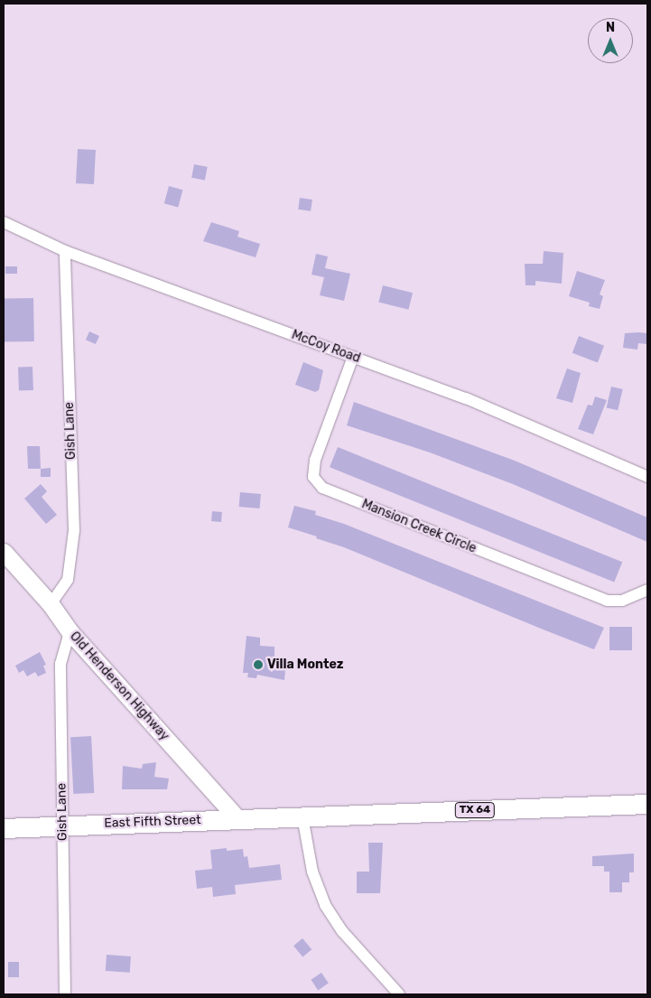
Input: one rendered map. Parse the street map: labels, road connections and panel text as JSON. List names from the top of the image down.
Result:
{
  "streets": {
    "main road": ["Old Henderson Highway", "TX 64", "East Fifth Street"],
    "street": ["McCoy Road", "Gish Lane", "Mansion Creek Circle"]
  },
  "crossings": [
    ["McCoy Road", "Gish Lane"],
    ["McCoy Road", "Mansion Creek Circle"],
    ["Gish Lane", "Old Henderson Highway"],
    ["Gish Lane", "East Fifth Street"],
    ["Old Henderson Highway", "East Fifth Street"],
    ["TX 64", "East Fifth Street"]
  ],
  "places": ["Villa Montez"],
  "north": "top"
}
